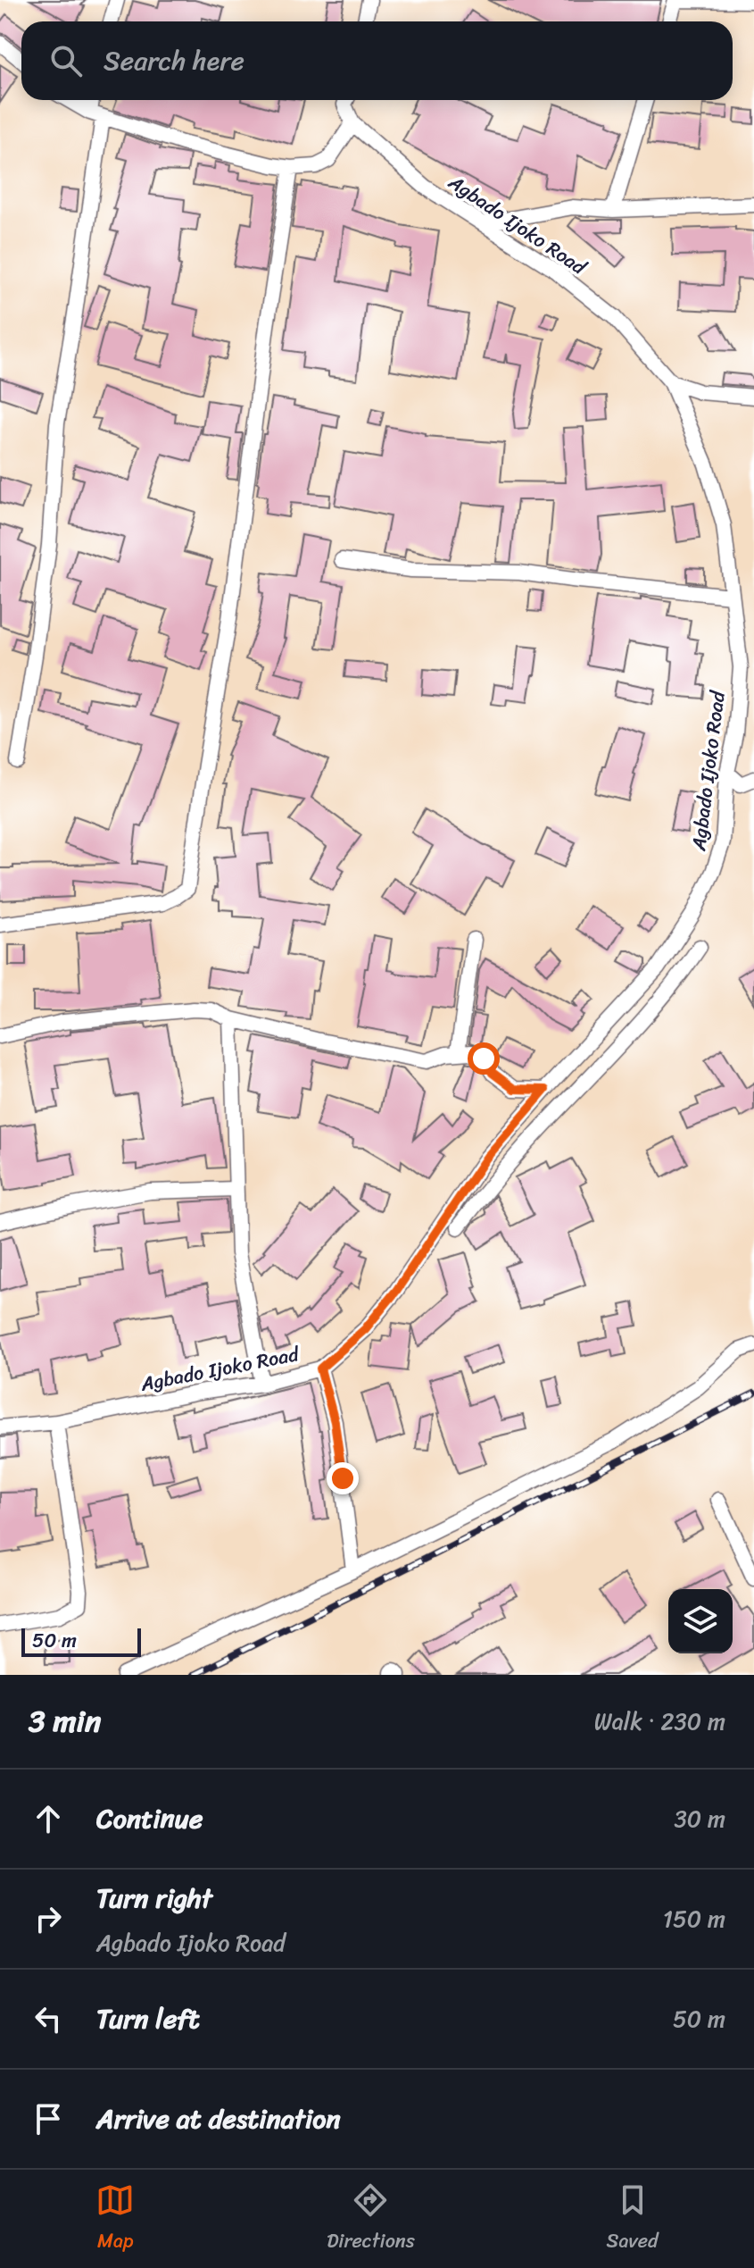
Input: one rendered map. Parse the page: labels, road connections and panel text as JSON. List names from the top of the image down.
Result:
{
  "streets": {
    "street": ["Agbado Ijoko Road"]
  },
  "scale_bar": "50 m",
  "page": {
    "search": "Search here",
    "scale": "50 m",
    "heading": ["3 min", "Walk · 230 m"],
    "list": [
      ["Continue", "30 m"],
      ["Turn right", "Agbado Ijoko Road", "150 m"],
      ["Turn left", "50 m"],
      "Arrive at destination"
    ],
    "nav": ["Map", "Directions", "Saved"]
  }
}
